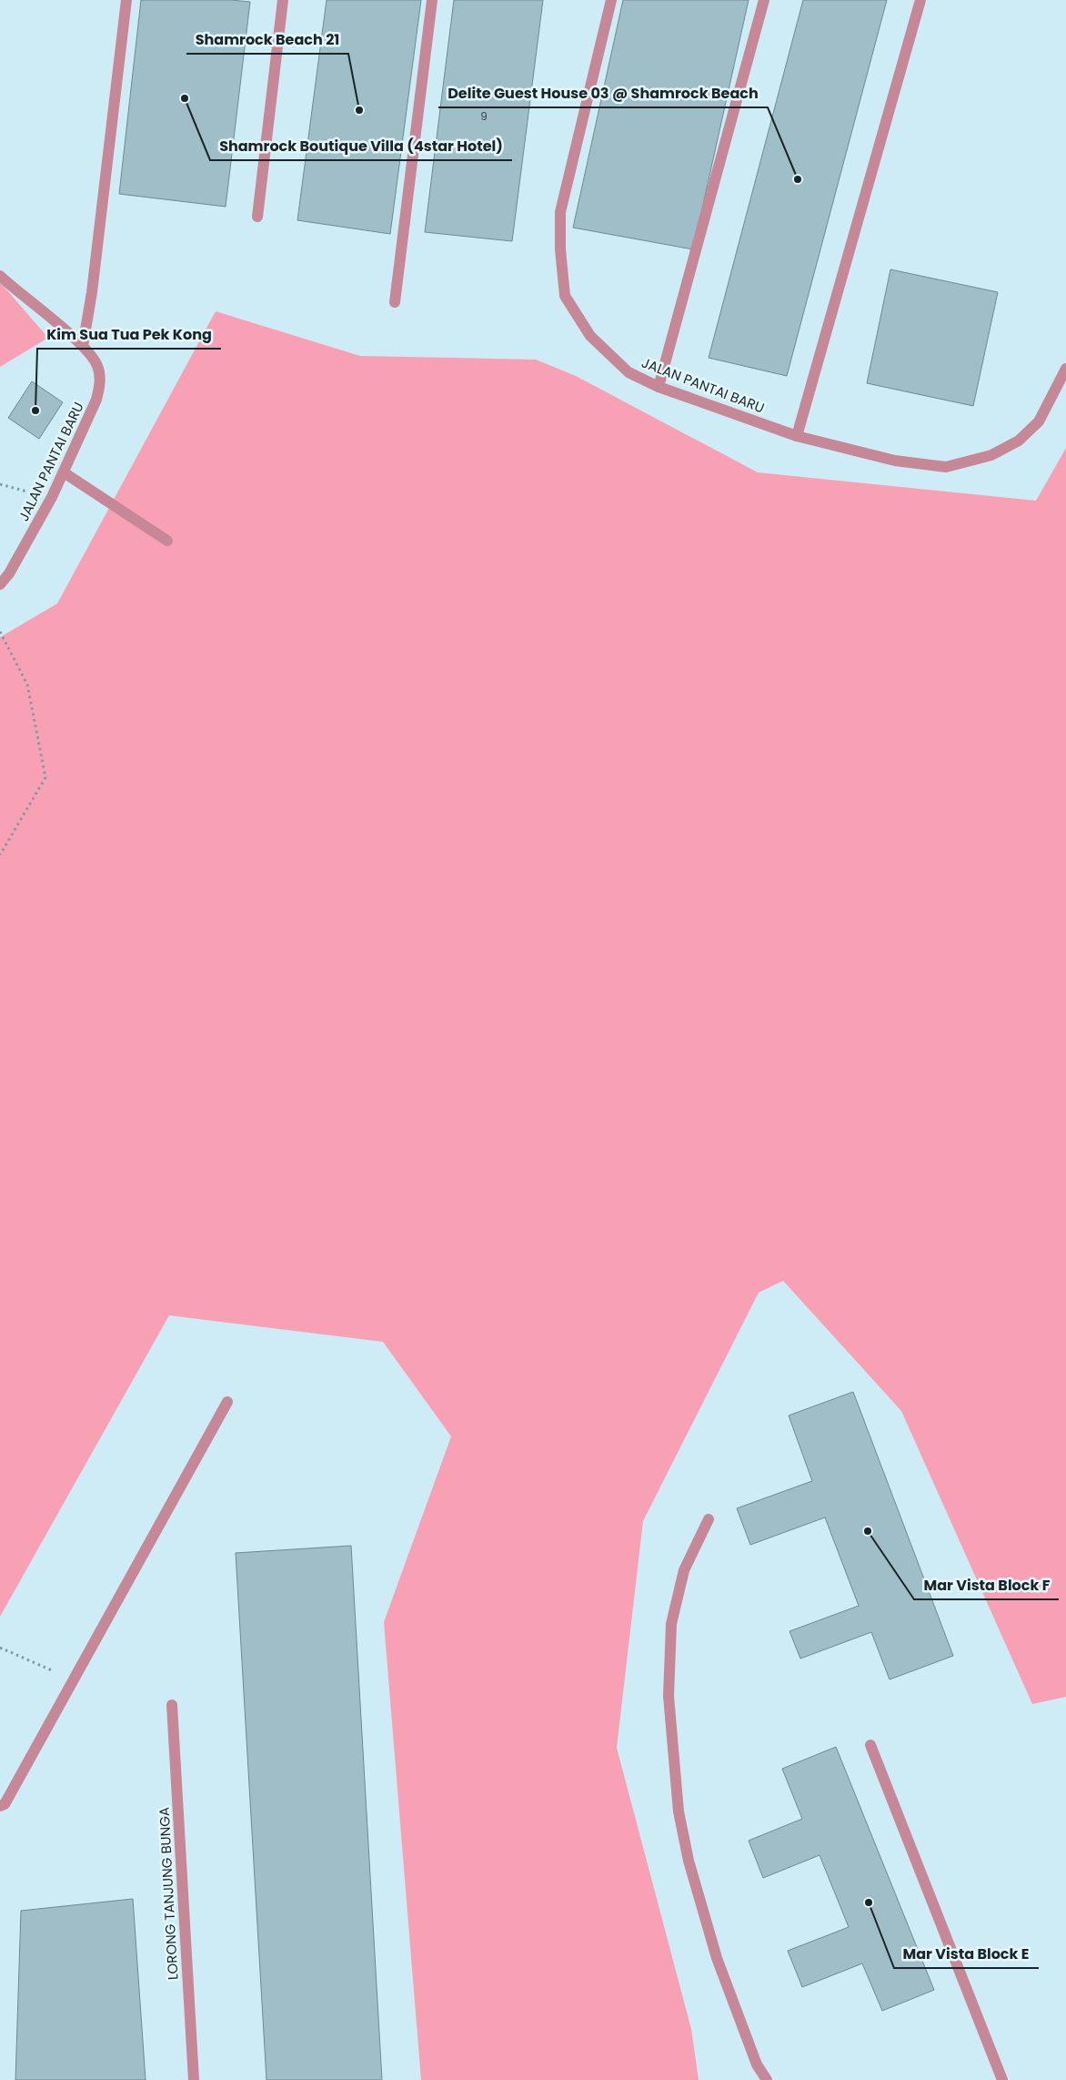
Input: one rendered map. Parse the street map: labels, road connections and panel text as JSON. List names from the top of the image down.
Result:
{
  "streets": {
    "street": ["JALAN PANTAI BARU", "LORONG TANJUNG BUNGA"]
  },
  "places": [
    "Shamrock Boutique Villa (4star Hotel)",
    "Shamrock Beach 21",
    "Delite Guest House 03 @ Shamrock Beach",
    "Kim Sua Tua Pek Kong",
    "Mar Vista Block F",
    "Mar Vista Block E"
  ],
  "house_numbers": ["9"]
}
